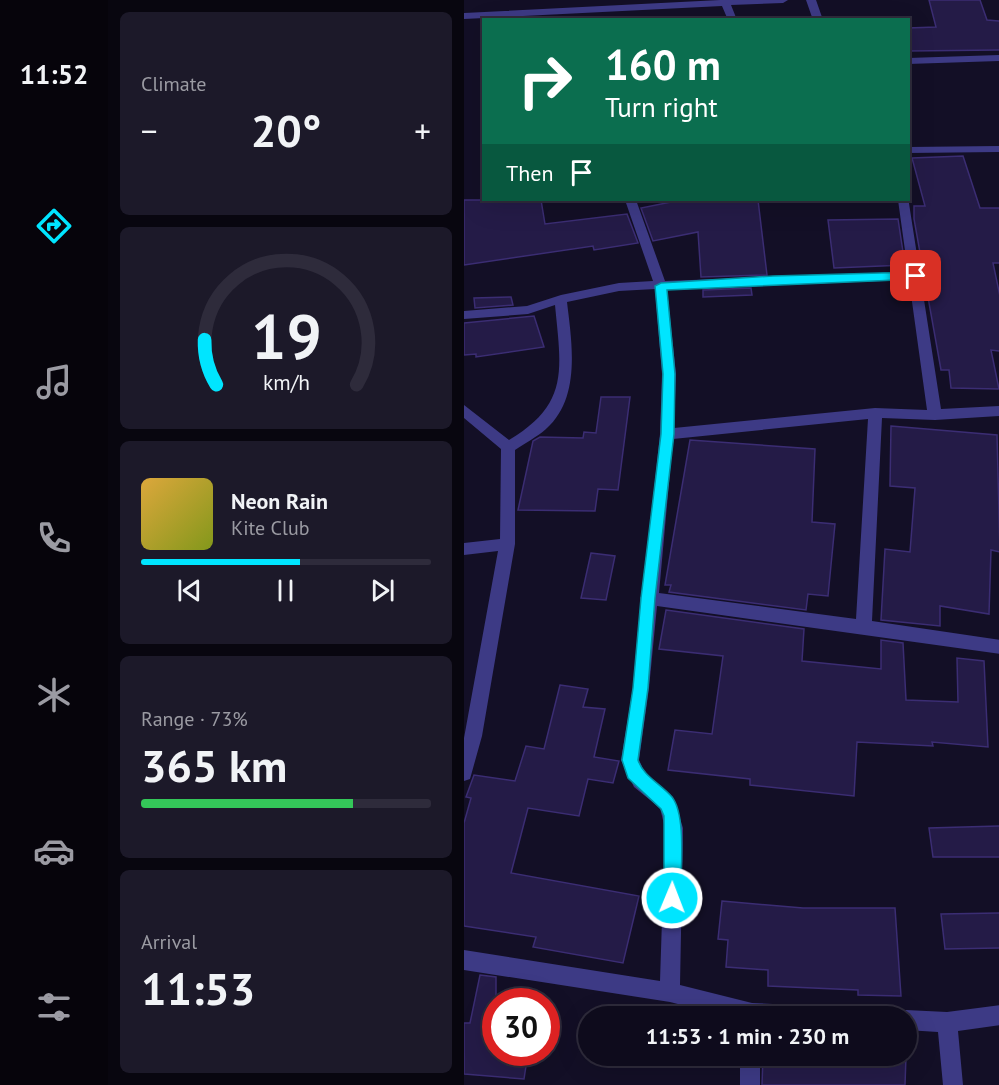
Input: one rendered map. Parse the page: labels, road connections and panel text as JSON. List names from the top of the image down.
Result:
{
  "page": {
    "tabs": "11:52",
    "tile": [
      "Climate",
      ["Range · 73%", "365 km"],
      ["Arrival", "11:53"]
    ],
    "turn": ["160 m", "Turn right"],
    "heat": ["−", "20°", "+"],
    "then": "Then",
    "song": ["Neon Rain", "Kite Club"],
    "limit": "30",
    "trip": "11:53 · 1 min · 230 m",
    "gauge": ["19", "km/h"]
  }
}
